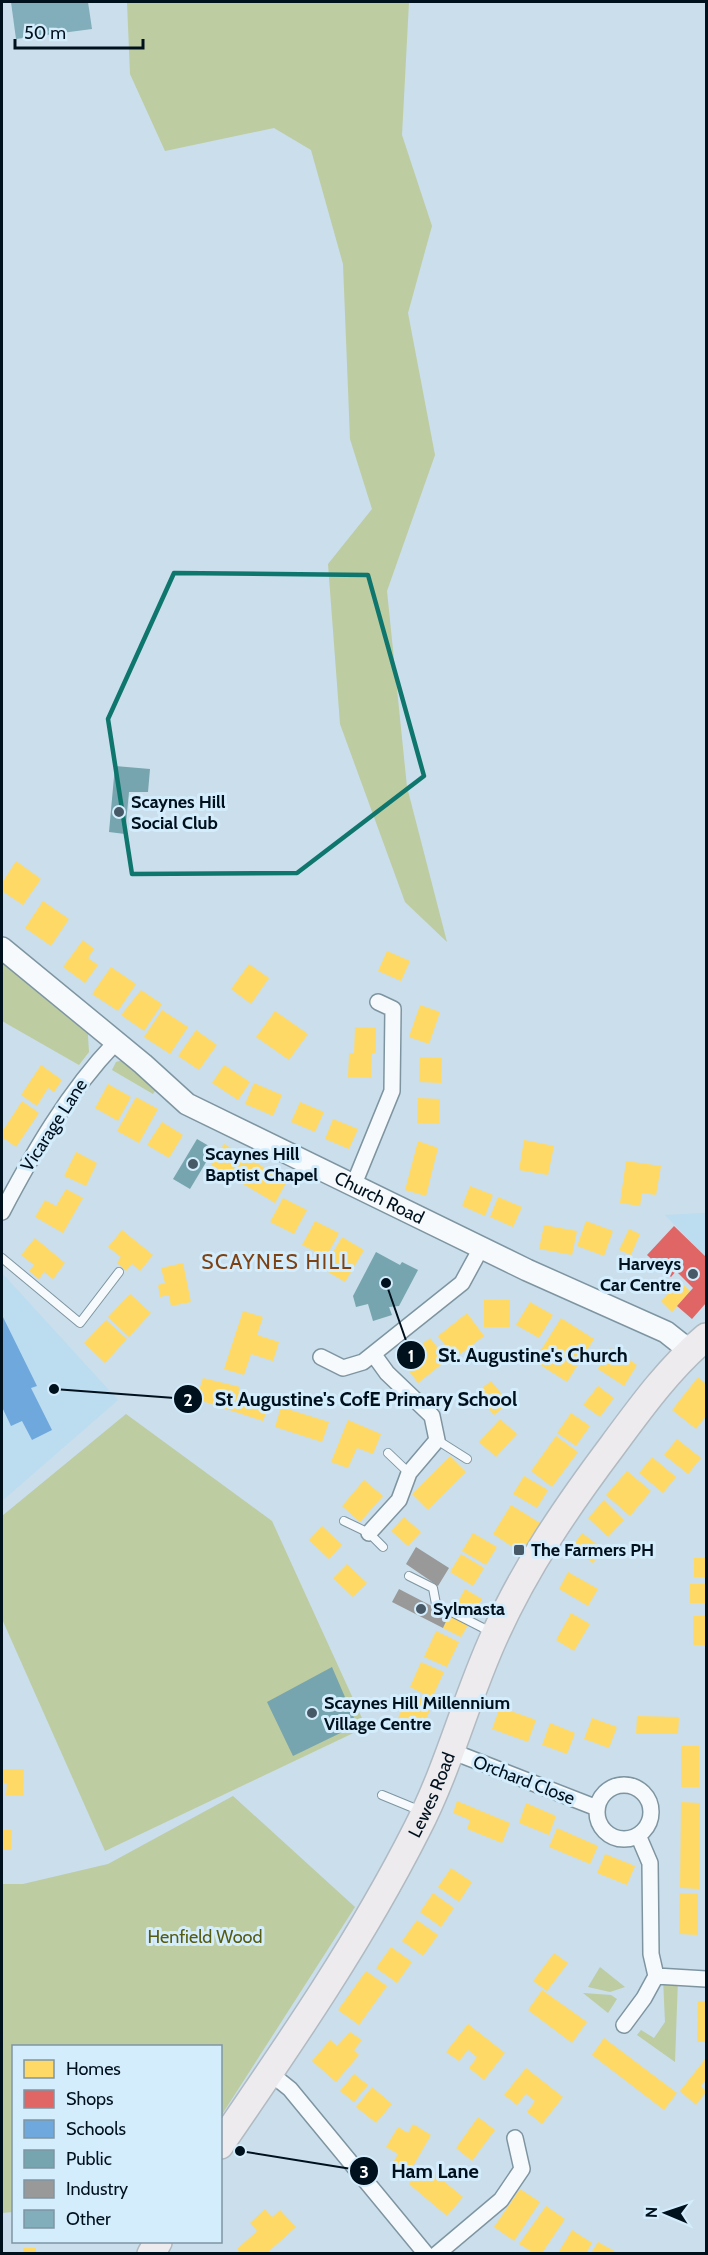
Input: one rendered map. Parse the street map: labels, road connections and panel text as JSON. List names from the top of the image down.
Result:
{
  "streets": {
    "highway": ["Lewes Road"],
    "street": ["Vicarage Lane", "Church Road", "Orchard Close"]
  },
  "crossings": [
    ["Vicarage Lane", "Church Road"],
    ["Church Road", "Lewes Road"],
    ["Orchard Close", "Lewes Road"]
  ],
  "districts": ["SCAYNES HILL"],
  "parks": ["Henfield Wood"],
  "places": {
    "other": [
      "Scaynes Hill Social Club",
      "Scaynes Hill Baptist Chapel",
      "Harveys Car Centre",
      "St. Augustine's Church",
      "St Augustine's CofE Primary School",
      "Sylmasta",
      "Scaynes Hill Millennium Village Centre",
      "Ham Lane"
    ],
    "transit": ["The Farmers PH"]
  },
  "legend": [
    "Homes",
    "Shops",
    "Schools",
    "Public",
    "Industry",
    "Other"
  ],
  "scale_bar": "50 m",
  "north": "left"
}
